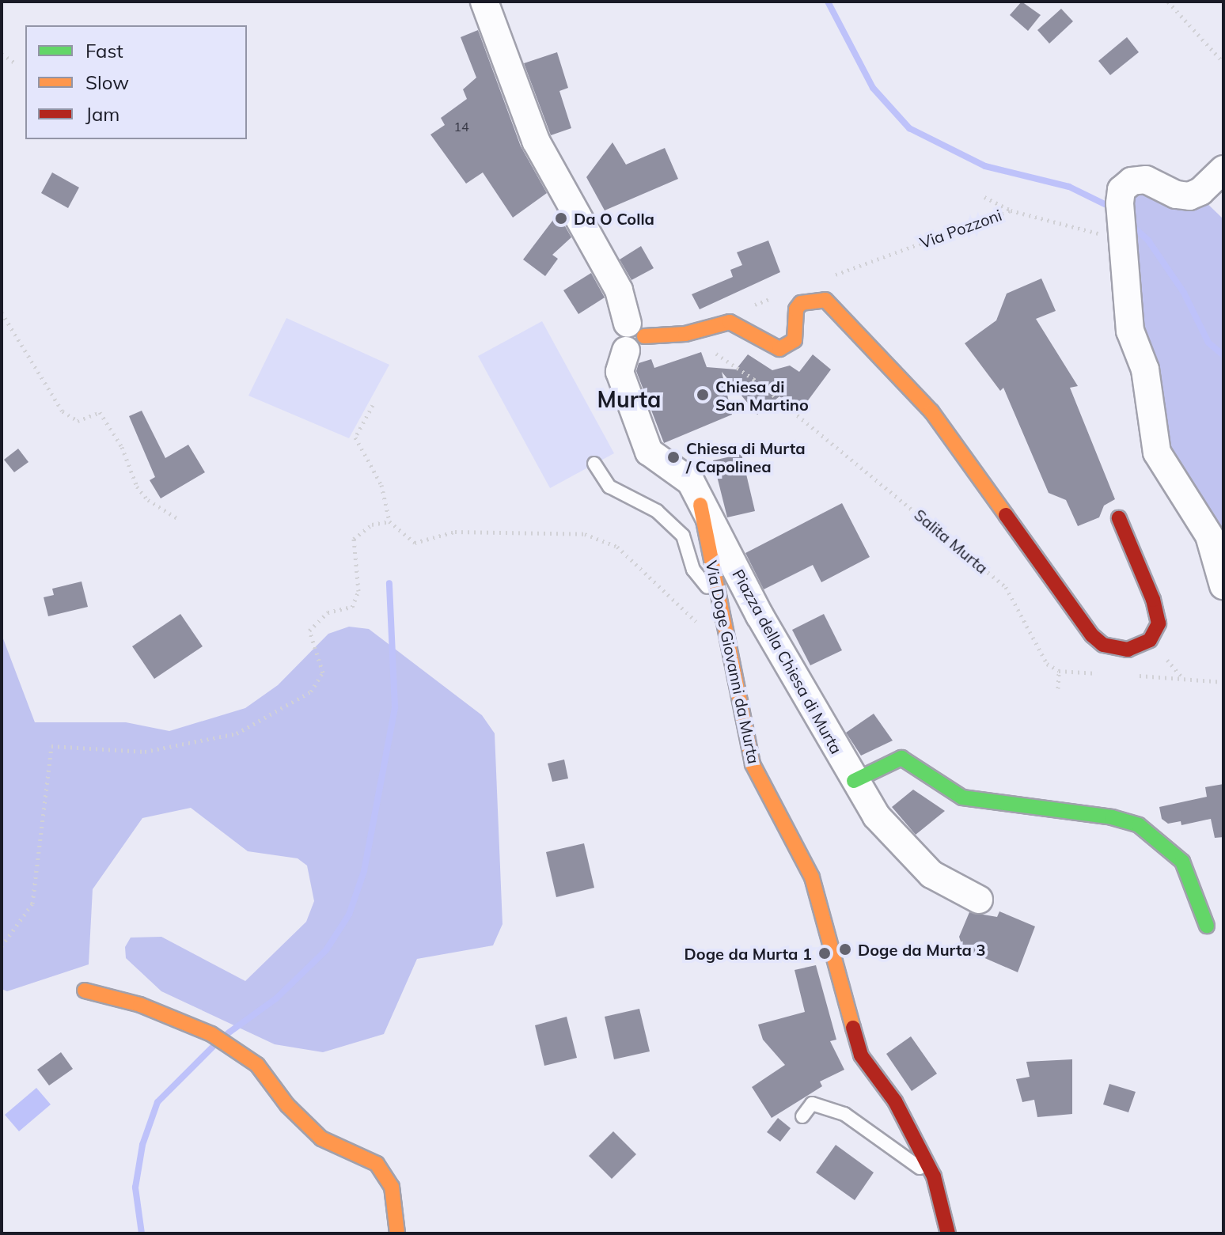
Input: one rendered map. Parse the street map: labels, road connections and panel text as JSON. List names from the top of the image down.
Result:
{
  "streets": {
    "street": ["Piazza della Chiesa di Murta", "Via Doge Giovanni da Murta"],
    "path": ["Via Pozzoni", "Salita Murta"]
  },
  "crossings": [
    ["Piazza della Chiesa di Murta", "Via Doge Giovanni da Murta"]
  ],
  "districts": ["Murta"],
  "places": [
    "Da O Colla",
    "Chiesa di San Martino",
    "Chiesa di Murta / Capolinea",
    "Doge da Murta 3",
    "Doge da Murta 1"
  ],
  "house_numbers": ["14"],
  "legend": ["Fast", "Slow", "Jam"]
}
